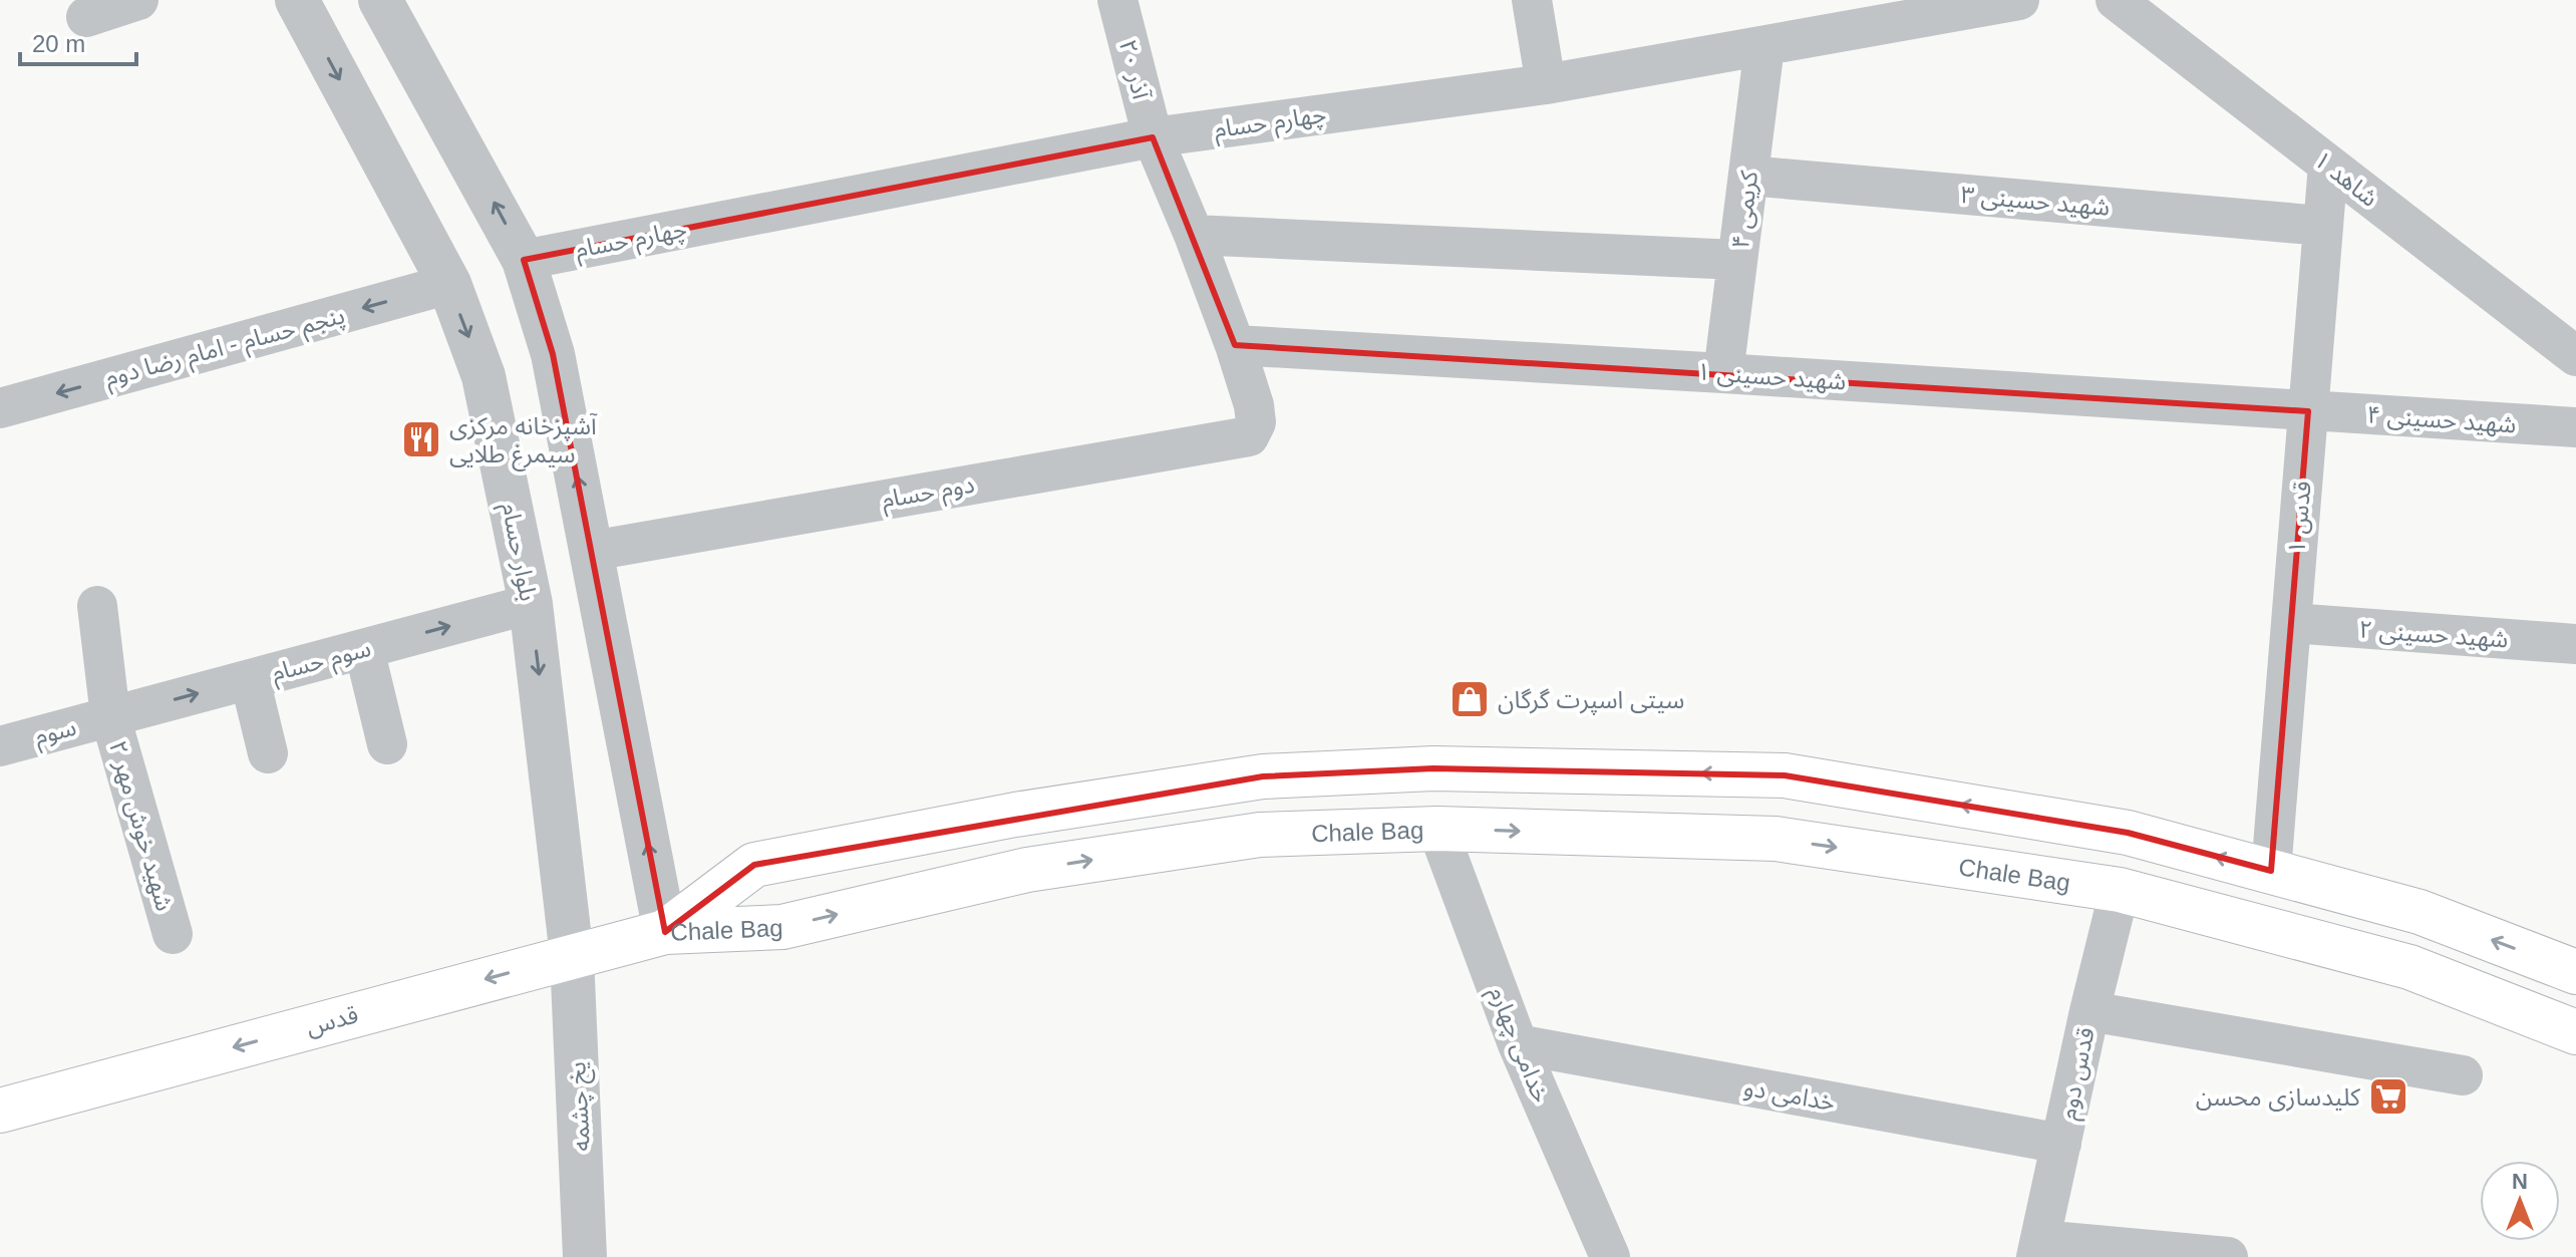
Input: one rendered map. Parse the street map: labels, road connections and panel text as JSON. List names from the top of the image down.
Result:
{
  "streets": {
    "main road": ["Chale Bag", "قدس"],
    "street": [
      "۲۰ آذر",
      "چهارم حسام",
      "۱ شاهد",
      "۳ شهید حسینی",
      "کریمی ۴",
      "پنجم حسام - امام رضا دوم",
      "۱ شهید حسینی",
      "شهید حسینی ۴",
      "دوم حسام",
      "قدس ۱",
      "بلوار حسام",
      "۲ شهید حسینی",
      "سوم حسام",
      "سوم",
      "۲ شهید خوش مهر",
      "خدامی چهارم",
      "قدس دوم",
      "خدامی دو",
      "یخ چشمه"
    ]
  },
  "crossings": [
    ["۲۰ آذر", "چهارم حسام"],
    ["۲۰ آذر", "۱ شهید حسینی"],
    ["۲۰ آذر", "دوم حسام"],
    ["چهارم حسام", "کریمی ۴"],
    ["۱ شاهد", "قدس ۱"],
    ["۳ شهید حسینی", "کریمی ۴"],
    ["۳ شهید حسینی", "قدس ۱"],
    ["کریمی ۴", "۱ شهید حسینی"],
    ["پنجم حسام - امام رضا دوم", "بلوار حسام"],
    ["۱ شهید حسینی", "شهید حسینی ۴"],
    ["۱ شهید حسینی", "قدس ۱"],
    ["شهید حسینی ۴", "قدس ۱"],
    ["قدس ۱", "۲ شهید حسینی"],
    ["قدس ۱", "Chale Bag"],
    ["بلوار حسام", "سوم حسام"],
    ["بلوار حسام", "قدس"],
    ["بلوار حسام", "یخ چشمه"],
    ["سوم حسام", "سوم"],
    ["سوم حسام", "۲ شهید خوش مهر"],
    ["سوم", "۲ شهید خوش مهر"],
    ["Chale Bag", "قدس"],
    ["Chale Bag", "خدامی چهارم"],
    ["Chale Bag", "قدس دوم"],
    ["قدس", "یخ چشمه"],
    ["خدامی چهارم", "خدامی دو"],
    ["قدس دوم", "خدامی دو"]
  ],
  "one_way": ["پنجم حسام - امام رضا دوم", "سوم حسام", "قدس"],
  "places": {
    "restaurant": ["آشپزخانه مرکزی سیمرغ طلایی"],
    "shop": ["سیتی اسپرت گرگان"],
    "supermarket": ["کلیدسازی محسن"]
  },
  "scale_bar": "20 m",
  "north": "top"
}
